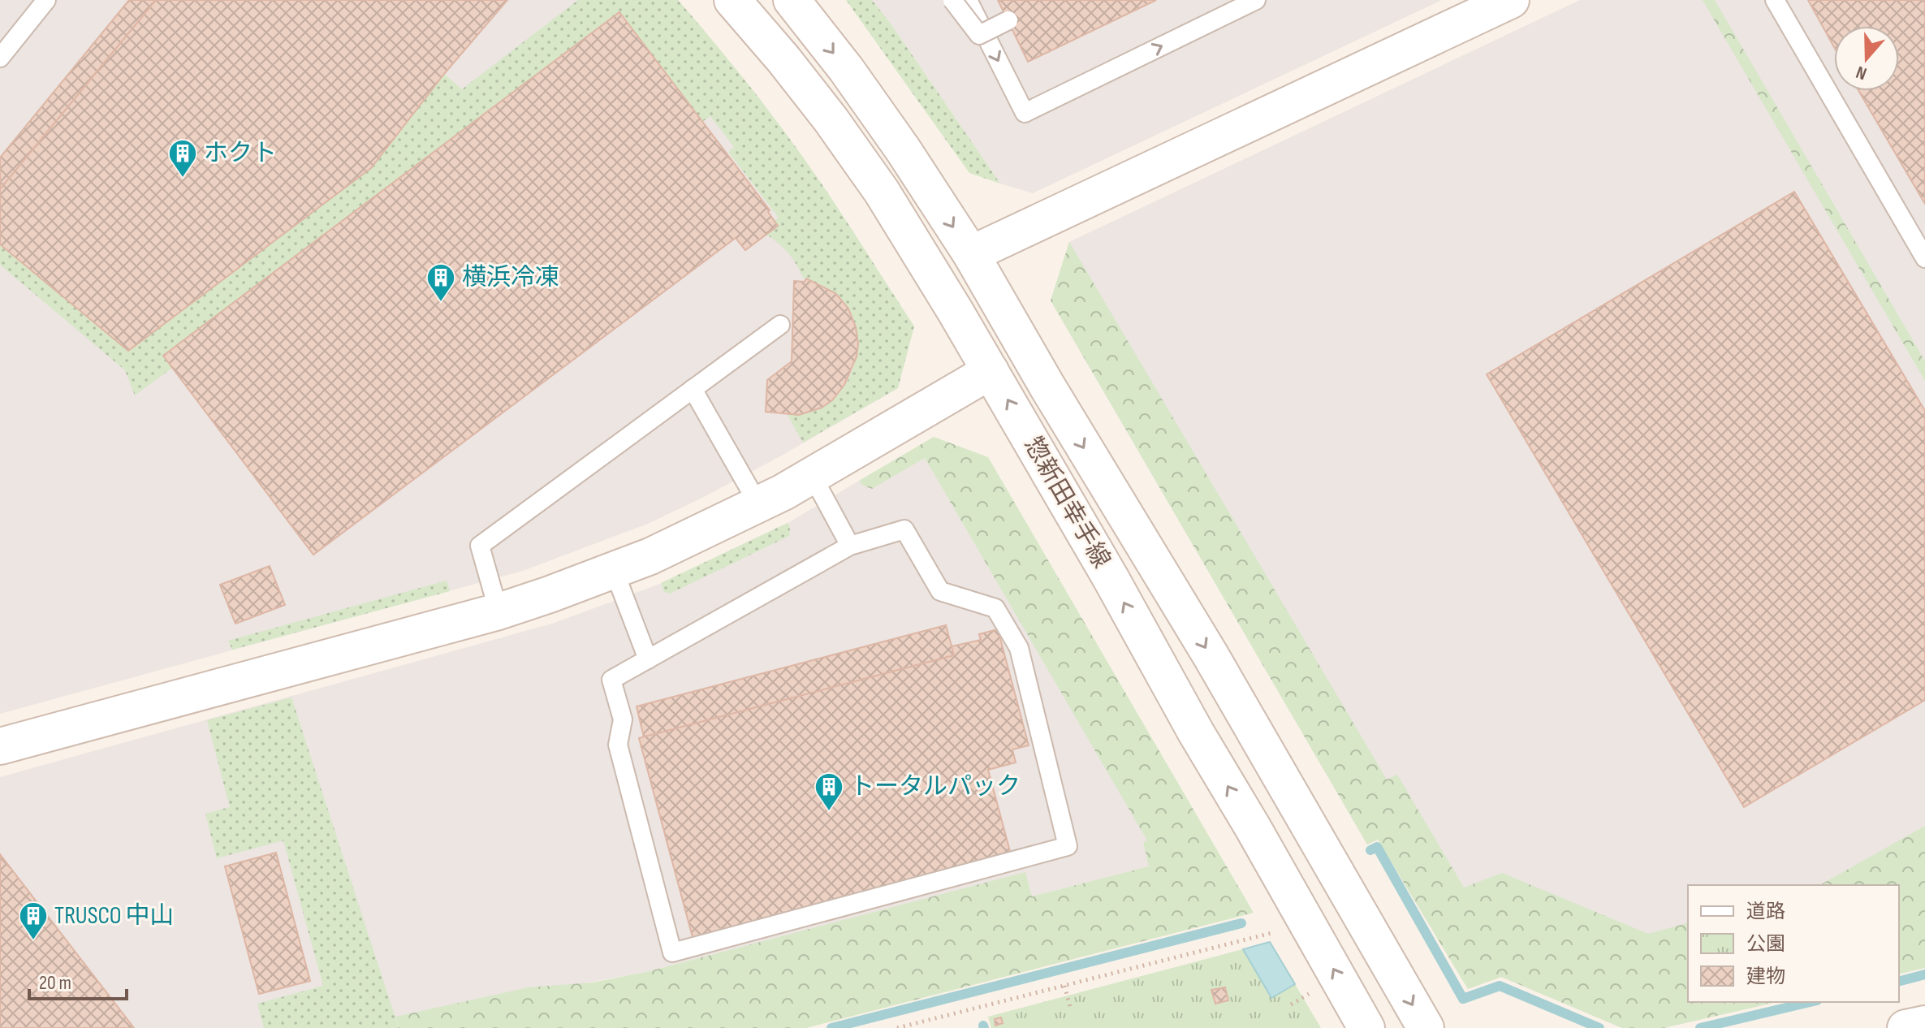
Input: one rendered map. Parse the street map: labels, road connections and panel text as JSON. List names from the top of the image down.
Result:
{
  "streets": {
    "main road": ["惣新田幸手線"]
  },
  "places": {
    "building": [
      "ホクト",
      "横浜冷凍",
      "トータルパック",
      "TRUSCO 中山"
    ]
  },
  "legend": ["道路", "公園", "建物"],
  "scale_bar": "20 m",
  "north": "bottom"
}
